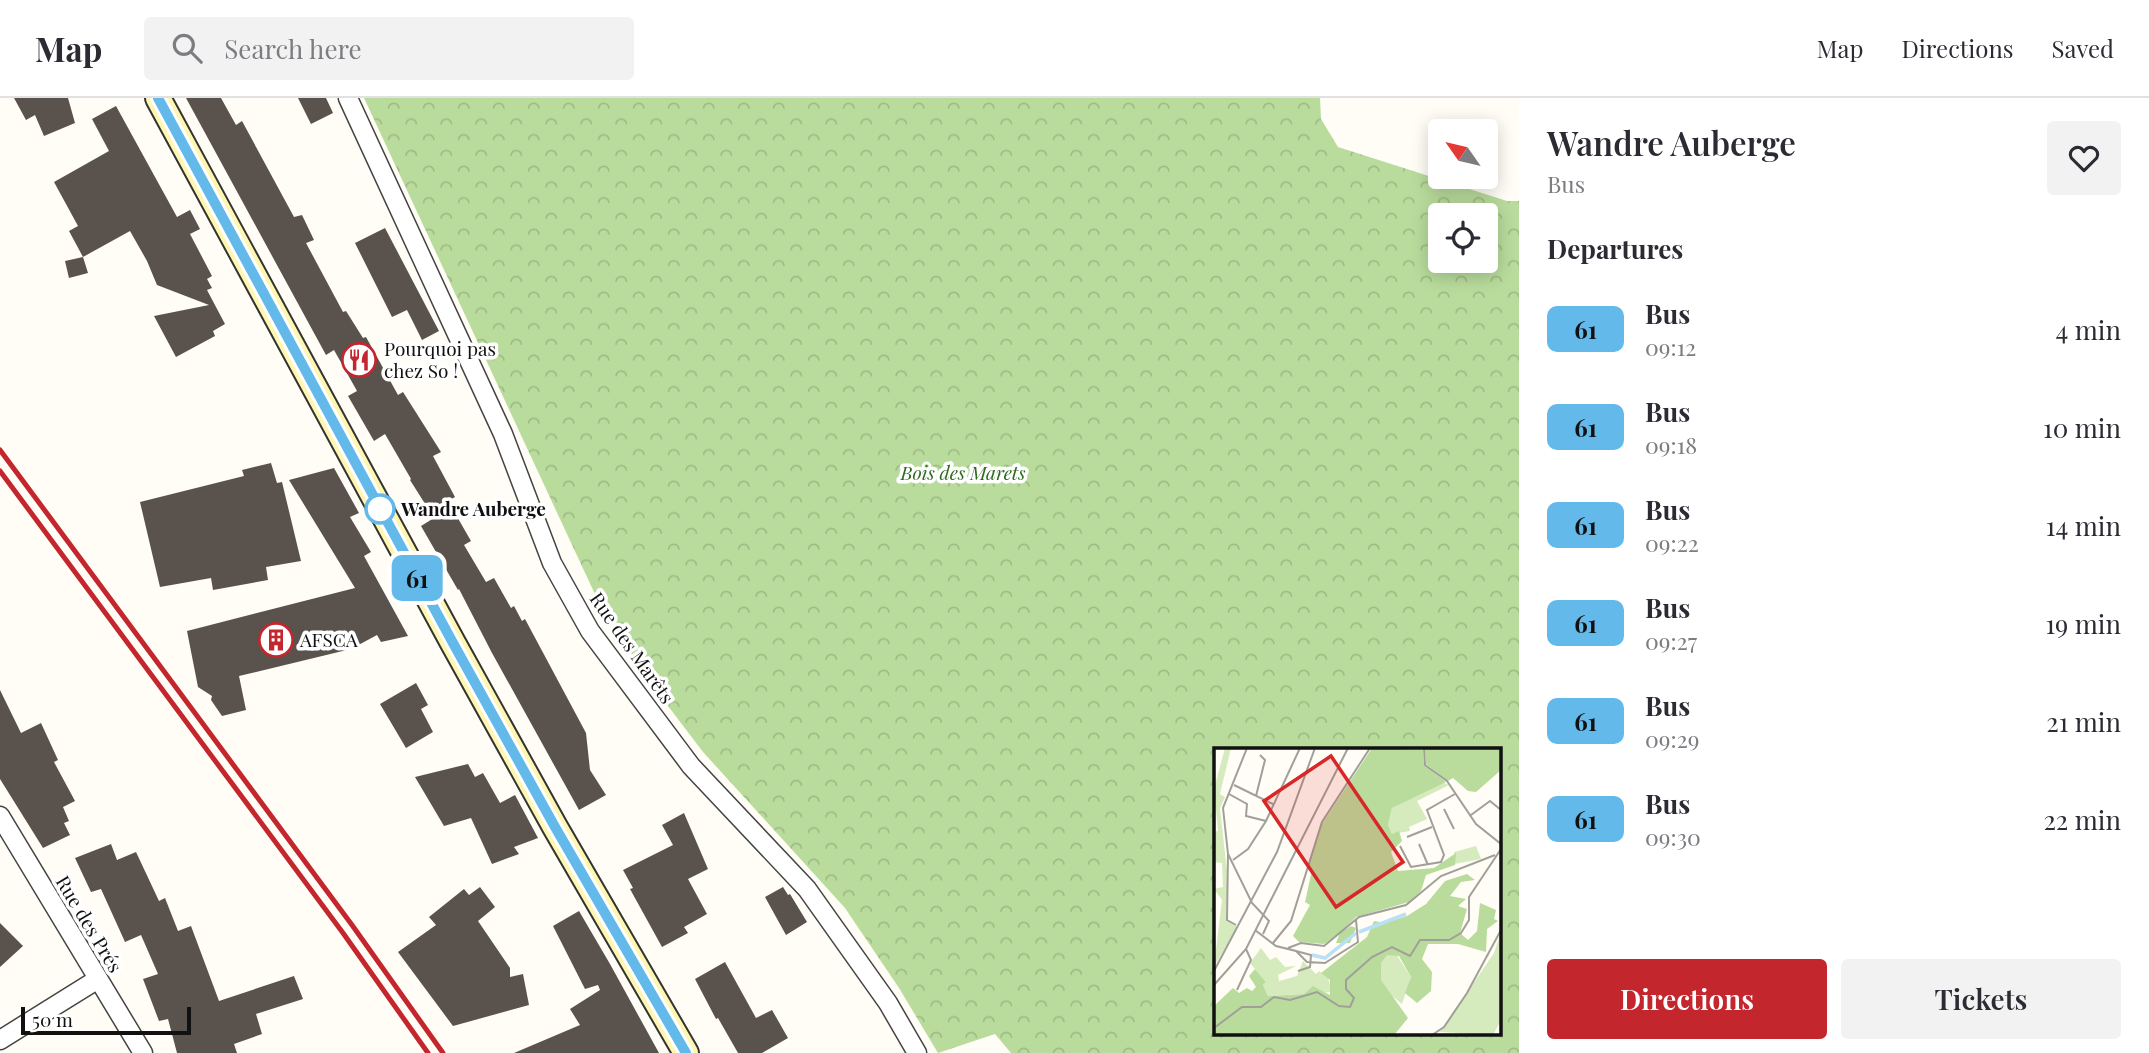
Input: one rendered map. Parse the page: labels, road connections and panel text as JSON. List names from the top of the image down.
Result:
{
  "streets": {
    "street": ["Rue des Marêts", "Rue des Prés"]
  },
  "parks": ["Bois des Marets"],
  "places": {
    "restaurant": ["Pourquoi pas chez So !"],
    "other": ["Wandre Auberge"],
    "building": ["AFSCA"]
  },
  "lines": ["bus line 61"],
  "scale_bar": "50 m",
  "north": "top left",
  "page": {
    "header": "Map",
    "search": "Search here",
    "nav": ["Map", "Directions", "Saved"],
    "on_map": "61",
    "heading": [
      ["Wandre Auberge", "Bus"],
      "Departures"
    ],
    "list": [
      {
        "mark": "61",
        "name": "Bus",
        "note": "09:12",
        "value": "4 min"
      },
      {
        "mark": "61",
        "name": "Bus",
        "note": "09:18",
        "value": "10 min"
      },
      {
        "mark": "61",
        "name": "Bus",
        "note": "09:22",
        "value": "14 min"
      },
      {
        "mark": "61",
        "name": "Bus",
        "note": "09:27",
        "value": "19 min"
      },
      {
        "mark": "61",
        "name": "Bus",
        "note": "09:29",
        "value": "21 min"
      },
      {
        "mark": "61",
        "name": "Bus",
        "note": "09:30",
        "value": "22 min"
      }
    ],
    "buttons": ["Directions", "Tickets"],
    "scale": "50 m"
  }
}
